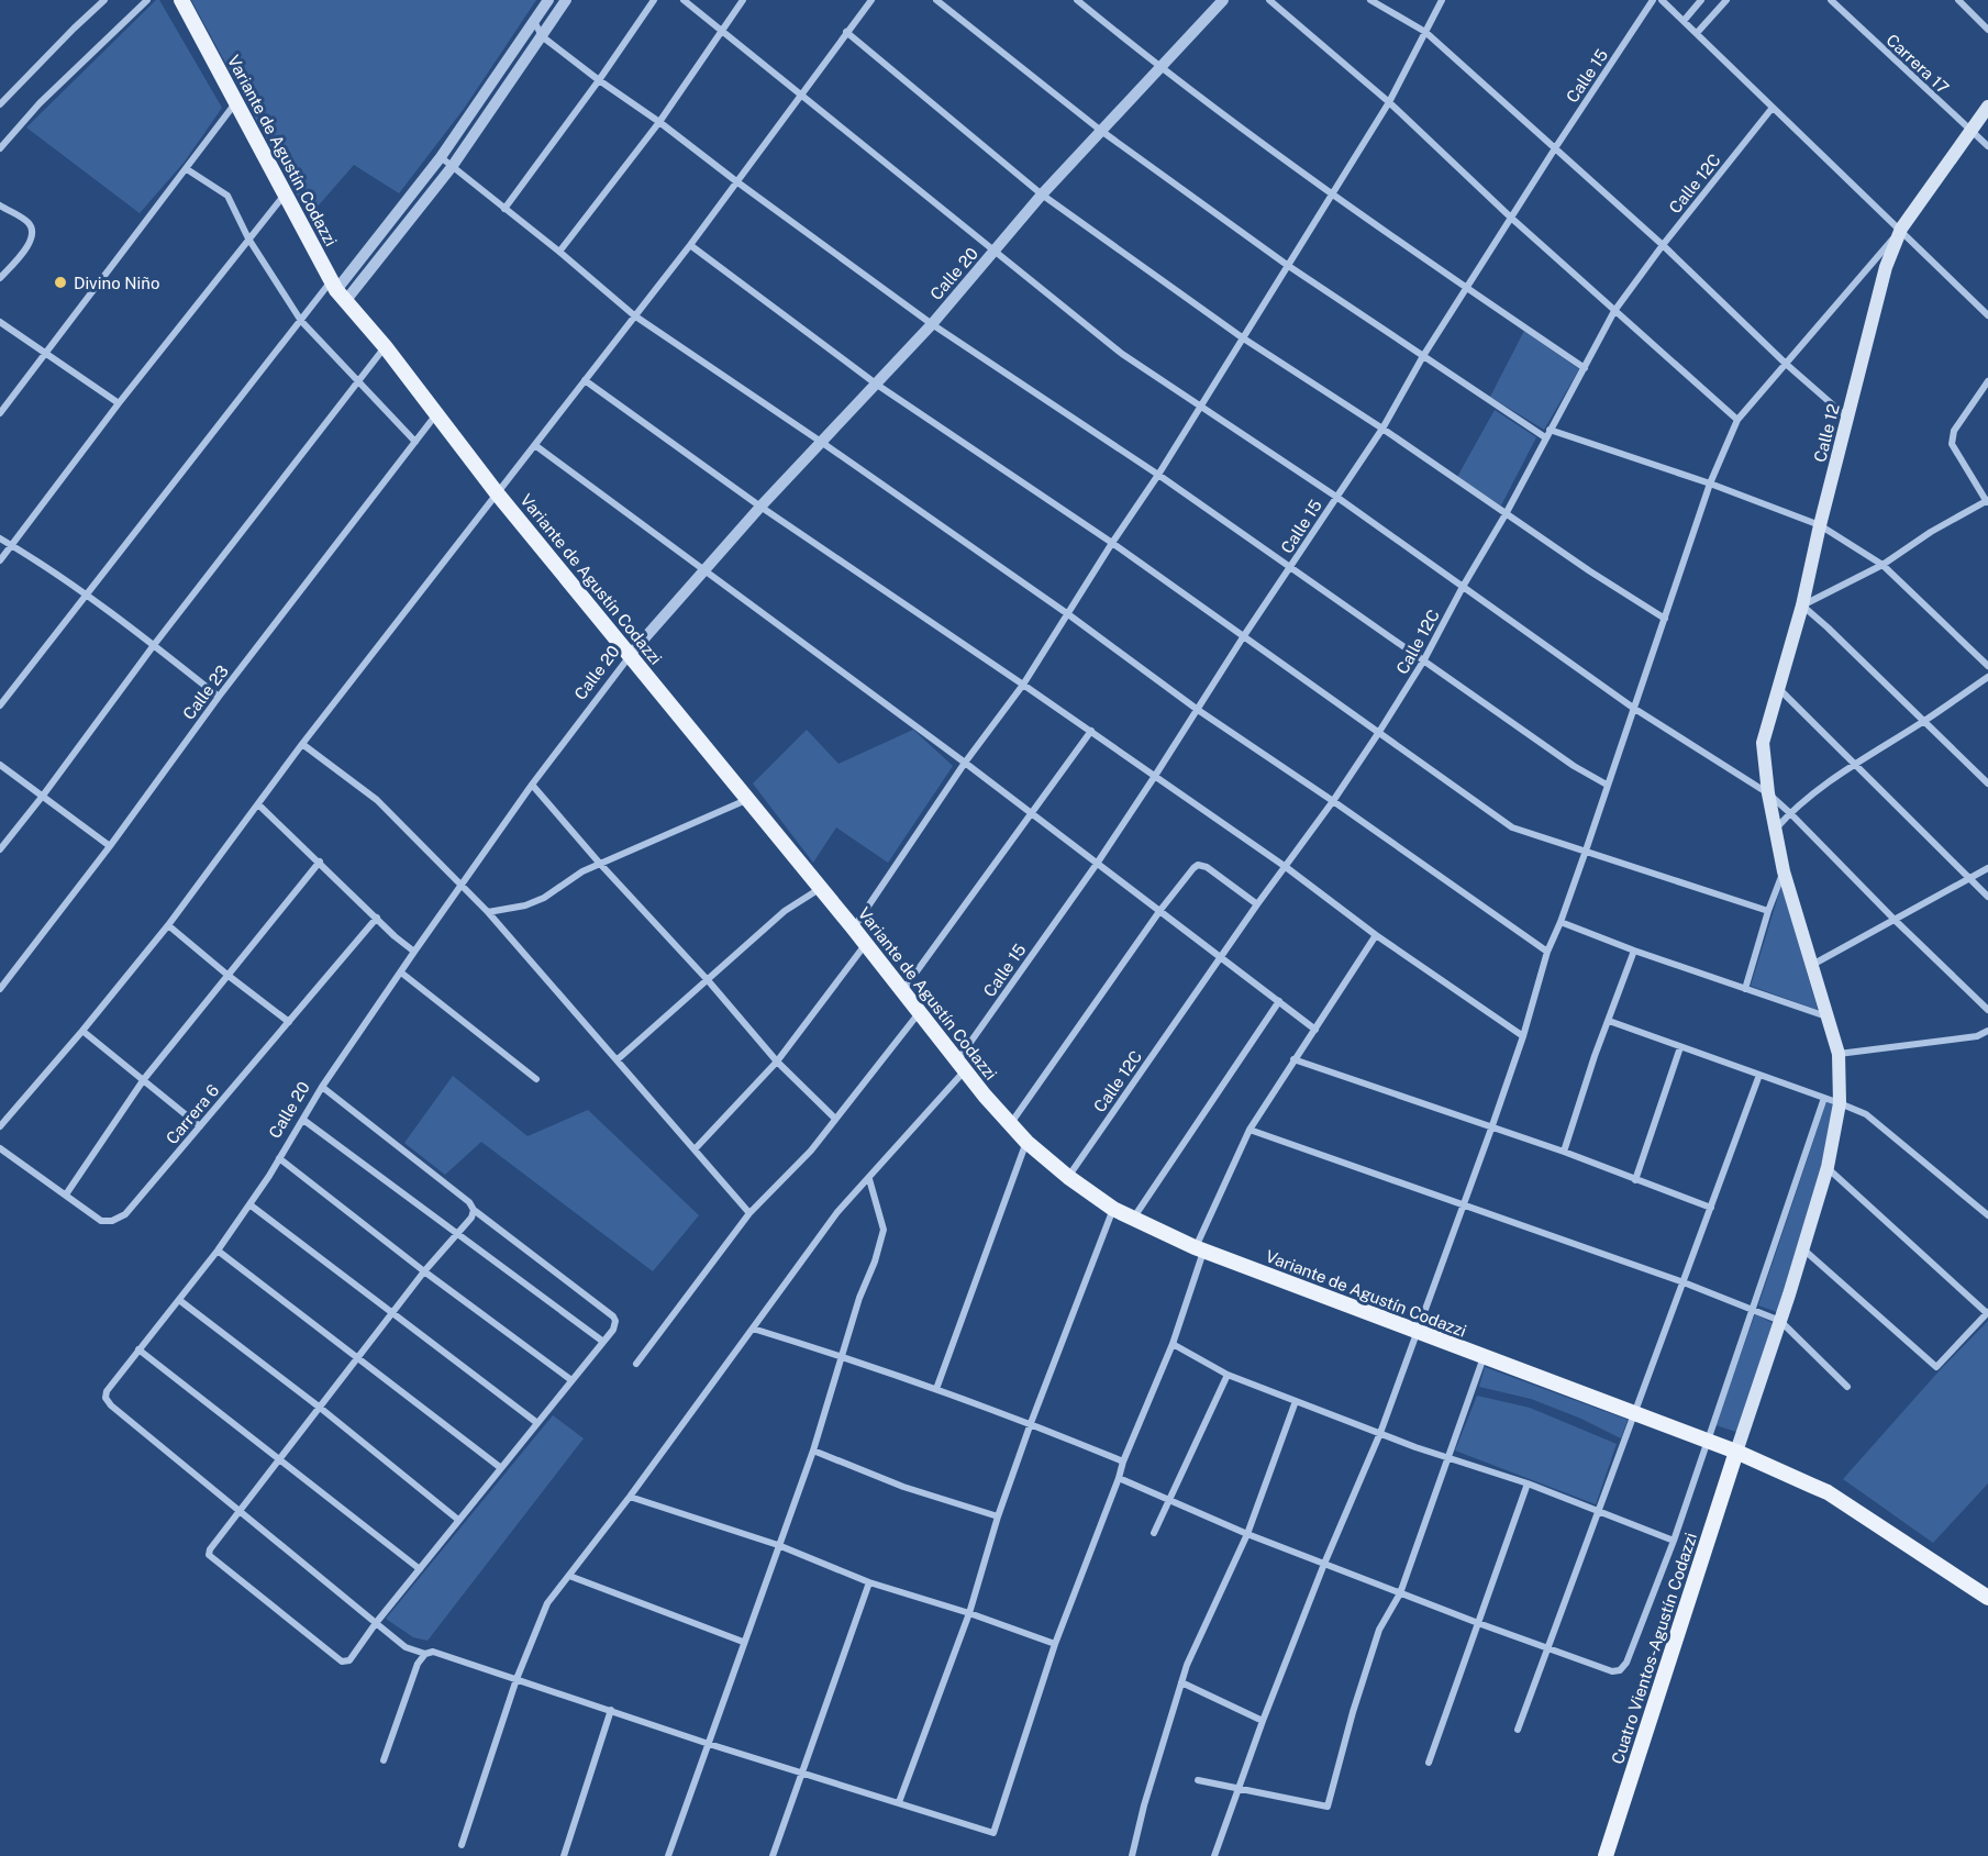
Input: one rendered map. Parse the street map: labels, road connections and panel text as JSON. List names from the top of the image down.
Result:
{
  "streets": {
    "main road": ["Variante de Agustín Codazzi", "Calle 12", "Cuatro Vientos-Agustín Codazzi"],
    "street": [
      "Carrera 17",
      "Calle 15",
      "Calle 12C",
      "Calle 20",
      "Calle 23",
      "Carrera 6"
    ]
  },
  "crossings": [
    ["Carrera 17", "Calle 12"],
    ["Calle 15", "Variante de Agustín Codazzi"],
    ["Variante de Agustín Codazzi", "Calle 12C"],
    ["Variante de Agustín Codazzi", "Calle 20"],
    ["Variante de Agustín Codazzi", "Calle 12"],
    ["Variante de Agustín Codazzi", "Calle 23"],
    ["Variante de Agustín Codazzi", "Cuatro Vientos-Agustín Codazzi"],
    ["Calle 12", "Cuatro Vientos-Agustín Codazzi"]
  ],
  "places": ["Divino Niño"]
}
